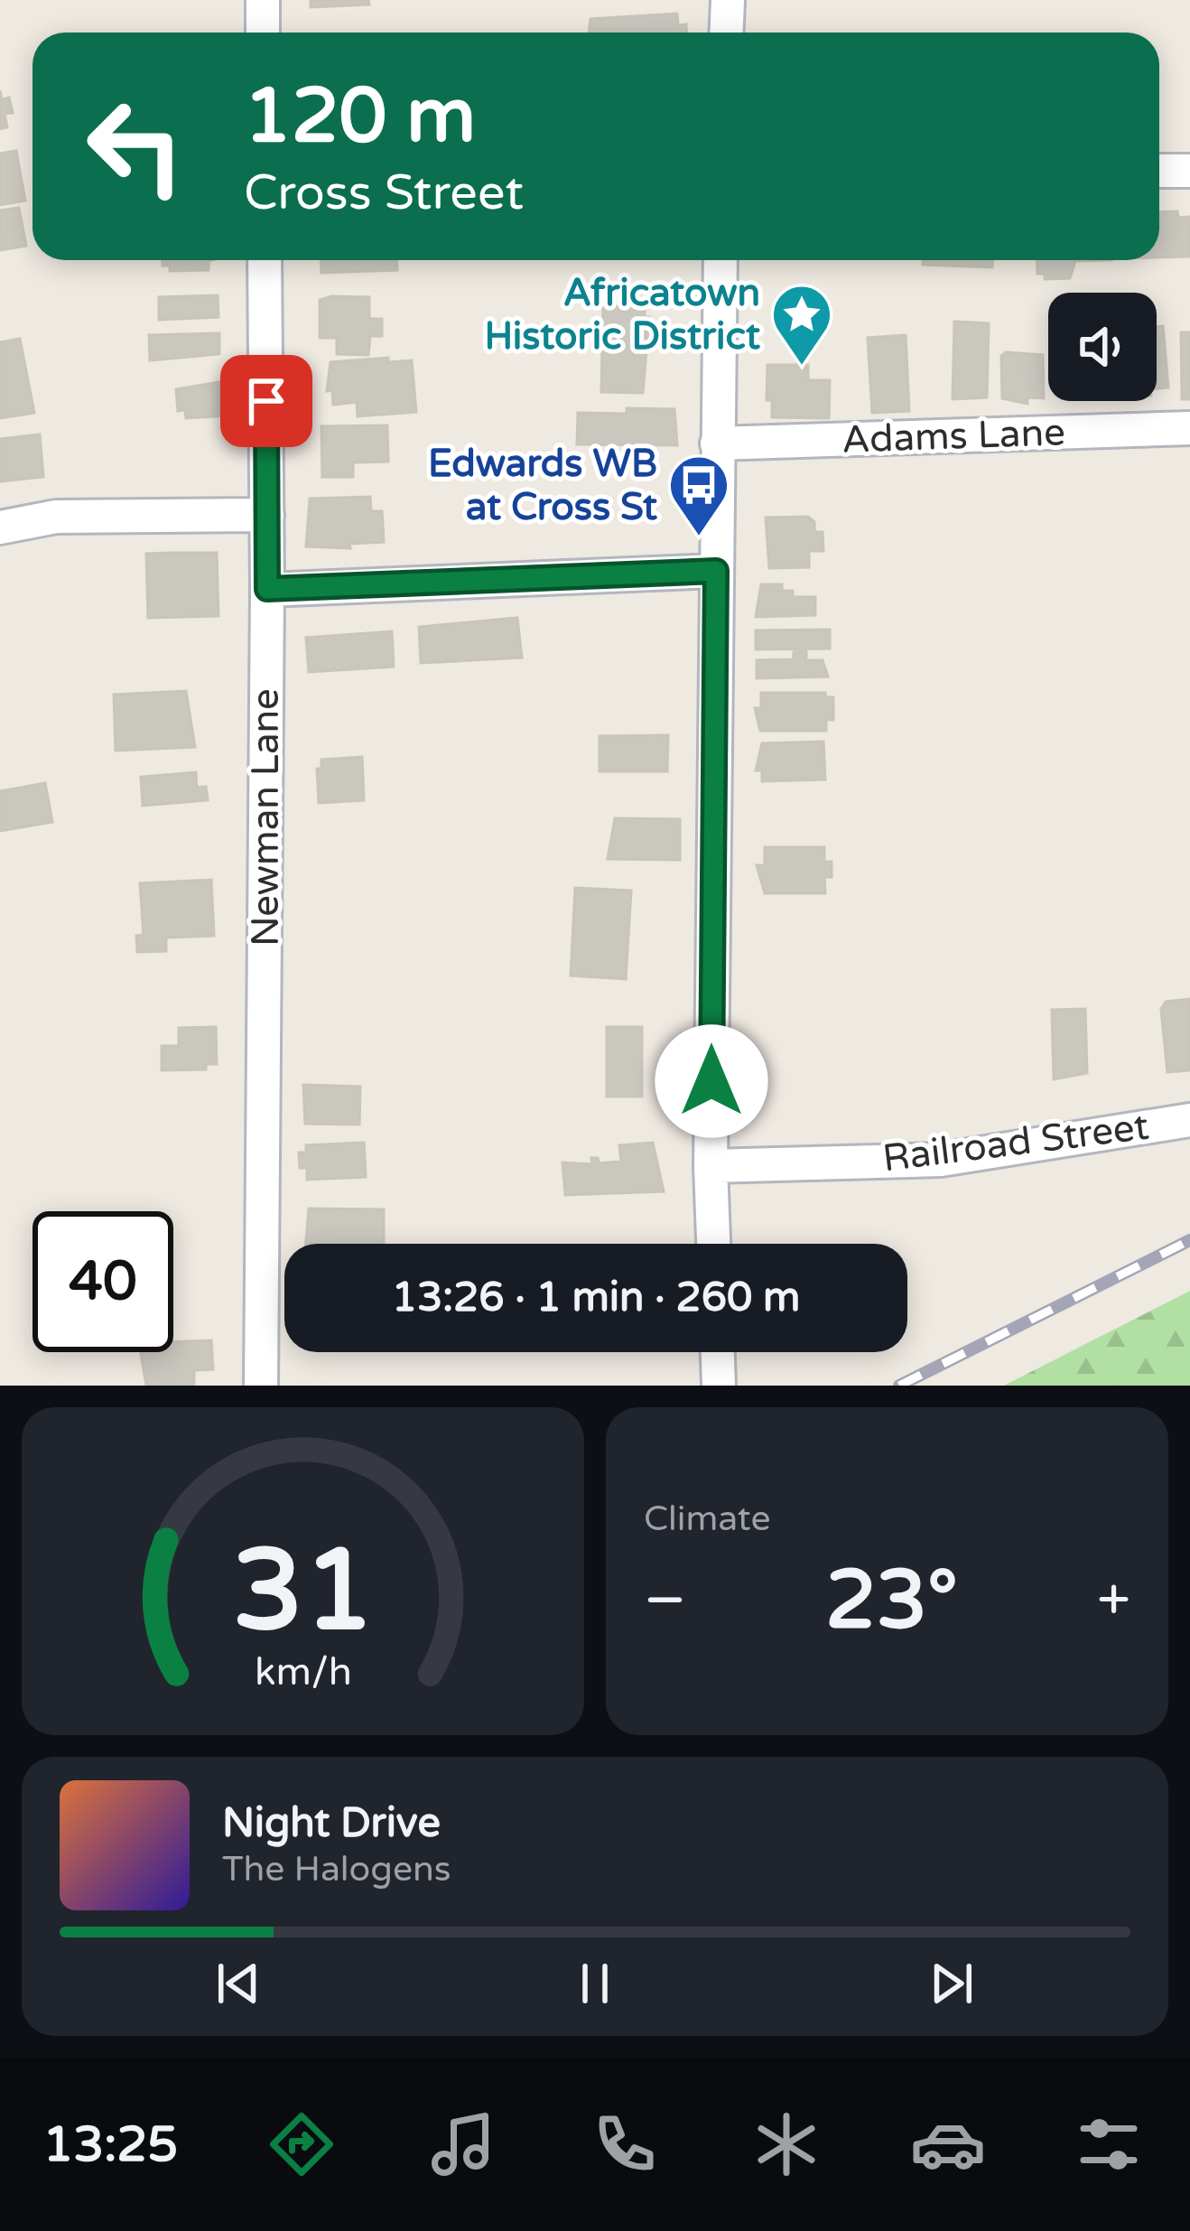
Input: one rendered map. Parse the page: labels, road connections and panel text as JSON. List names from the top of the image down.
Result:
{
  "streets": {
    "street": ["Adams Lane", "Newman Lane", "Railroad Street"]
  },
  "places": {
    "place": ["Africatown Historic District"],
    "bus stop": ["Edwards WB at Cross St"]
  },
  "page": {
    "turn": ["120 m", "Cross Street"],
    "limit": "40",
    "trip": "13:26 · 1 min · 260 m",
    "tile": "Climate",
    "heat": ["−", "23°", "+"],
    "song": ["Night Drive", "The Halogens"],
    "tabs": "13:25",
    "gauge": ["31", "km/h"]
  }
}
